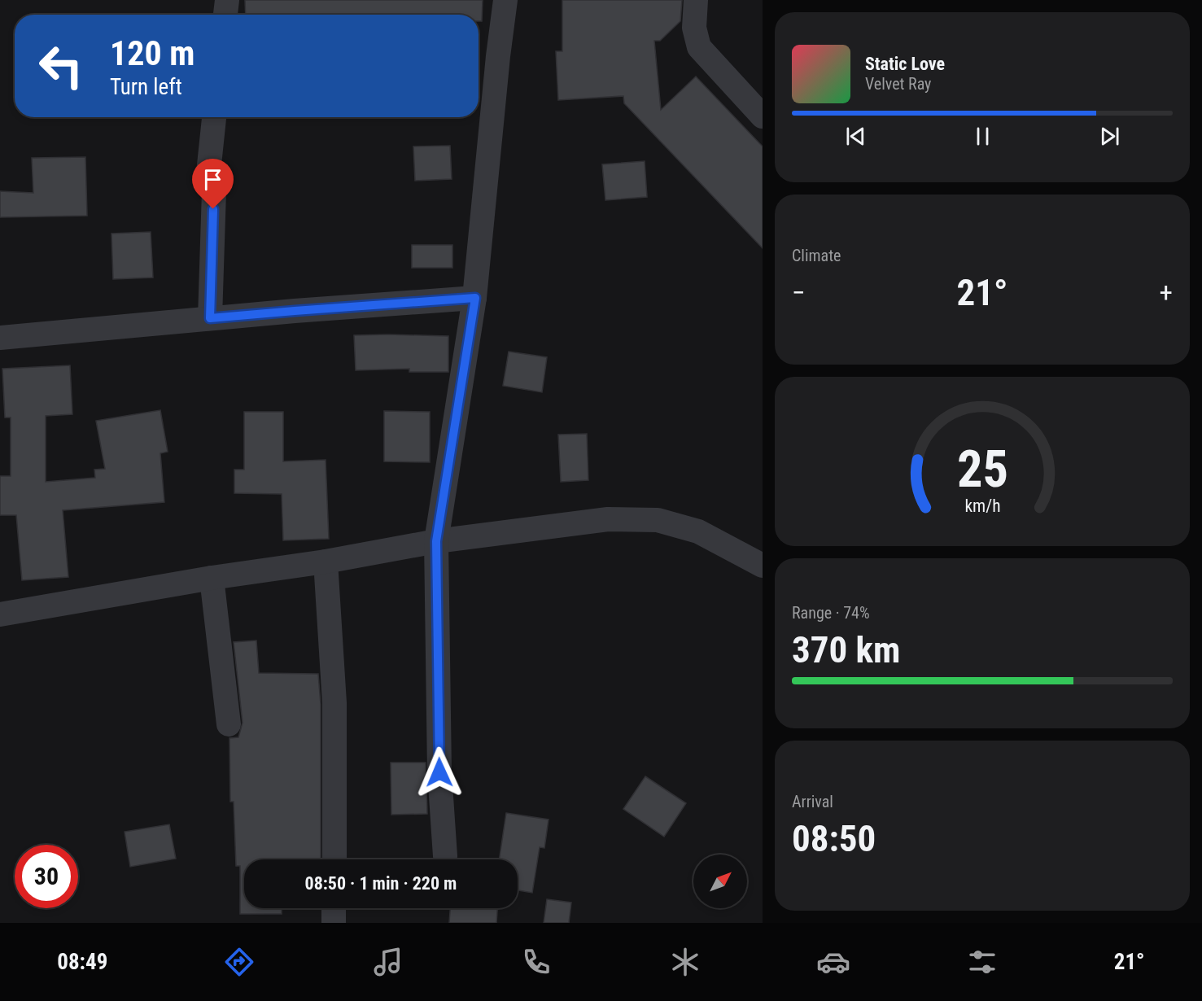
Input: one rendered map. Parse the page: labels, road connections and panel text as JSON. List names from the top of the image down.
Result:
{
  "north": "top right",
  "page": {
    "turn": ["120 m", "Turn left"],
    "song": ["Static Love", "Velvet Ray"],
    "tile": [
      "Climate",
      ["Range · 74%", "370 km"],
      ["Arrival", "08:50"]
    ],
    "heat": ["−", "21°", "+"],
    "limit": "30",
    "trip": "08:50 · 1 min · 220 m",
    "tabs": ["08:49", "21°"],
    "gauge": ["25", "km/h"]
  }
}
